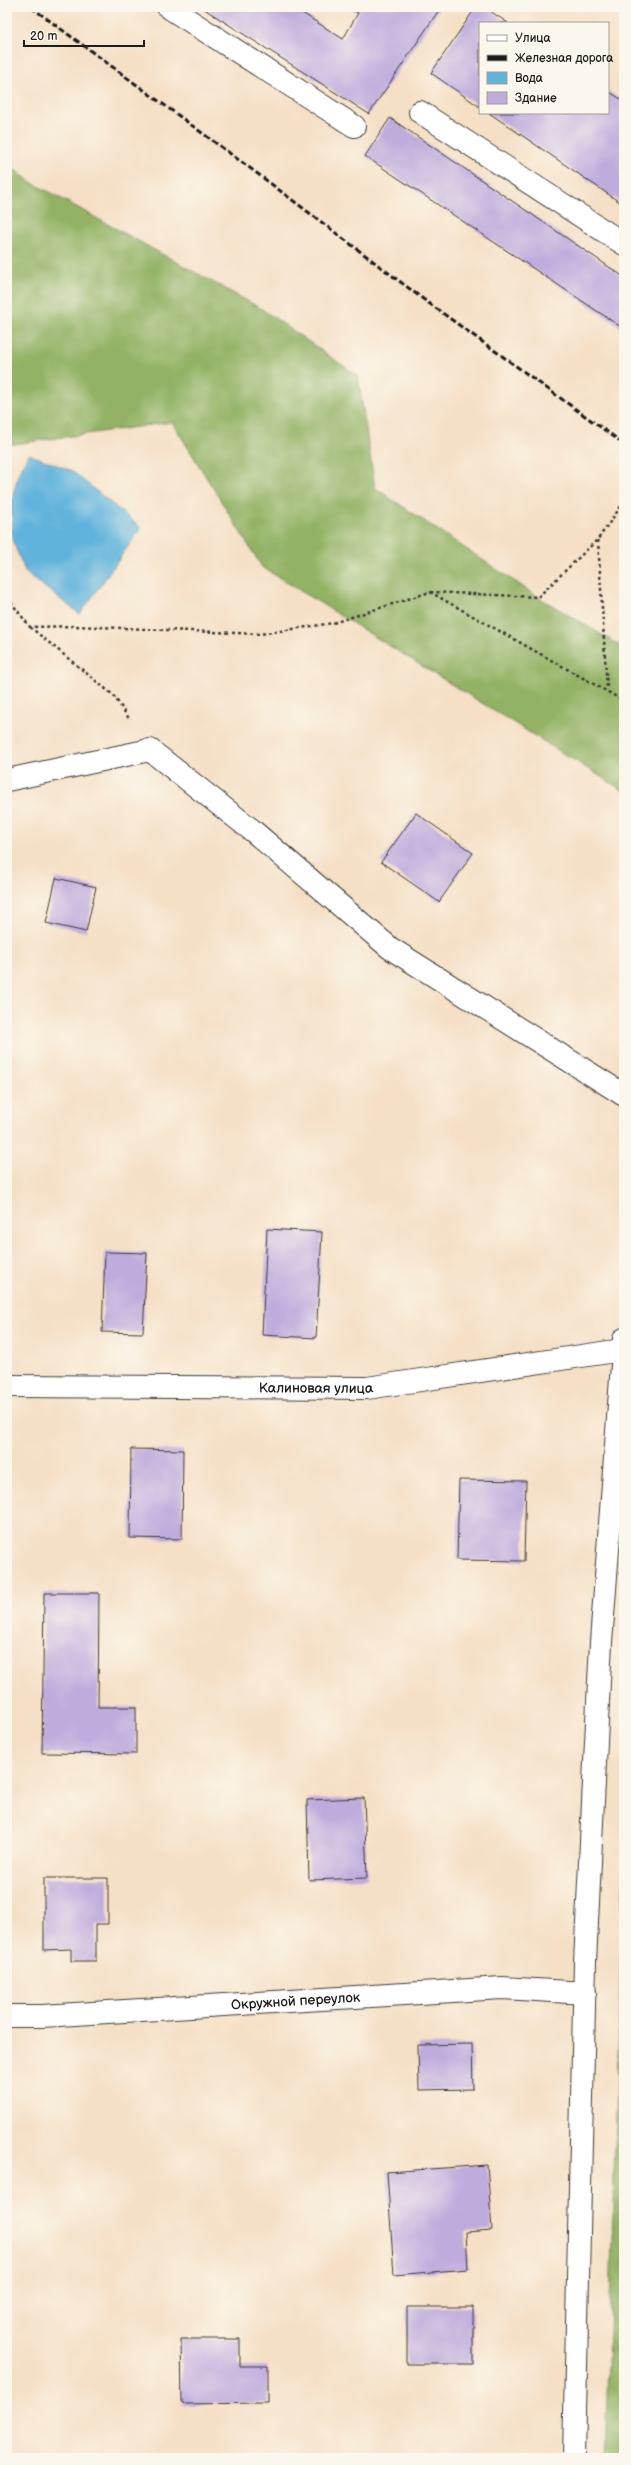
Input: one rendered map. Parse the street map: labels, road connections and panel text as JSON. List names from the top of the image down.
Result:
{
  "streets": {
    "street": ["Калиновая улица", "Окружной переулок"]
  },
  "legend": [
    "Улица",
    "Железная дорога",
    "Вода",
    "Здание"
  ],
  "scale_bar": "20 m"
}
